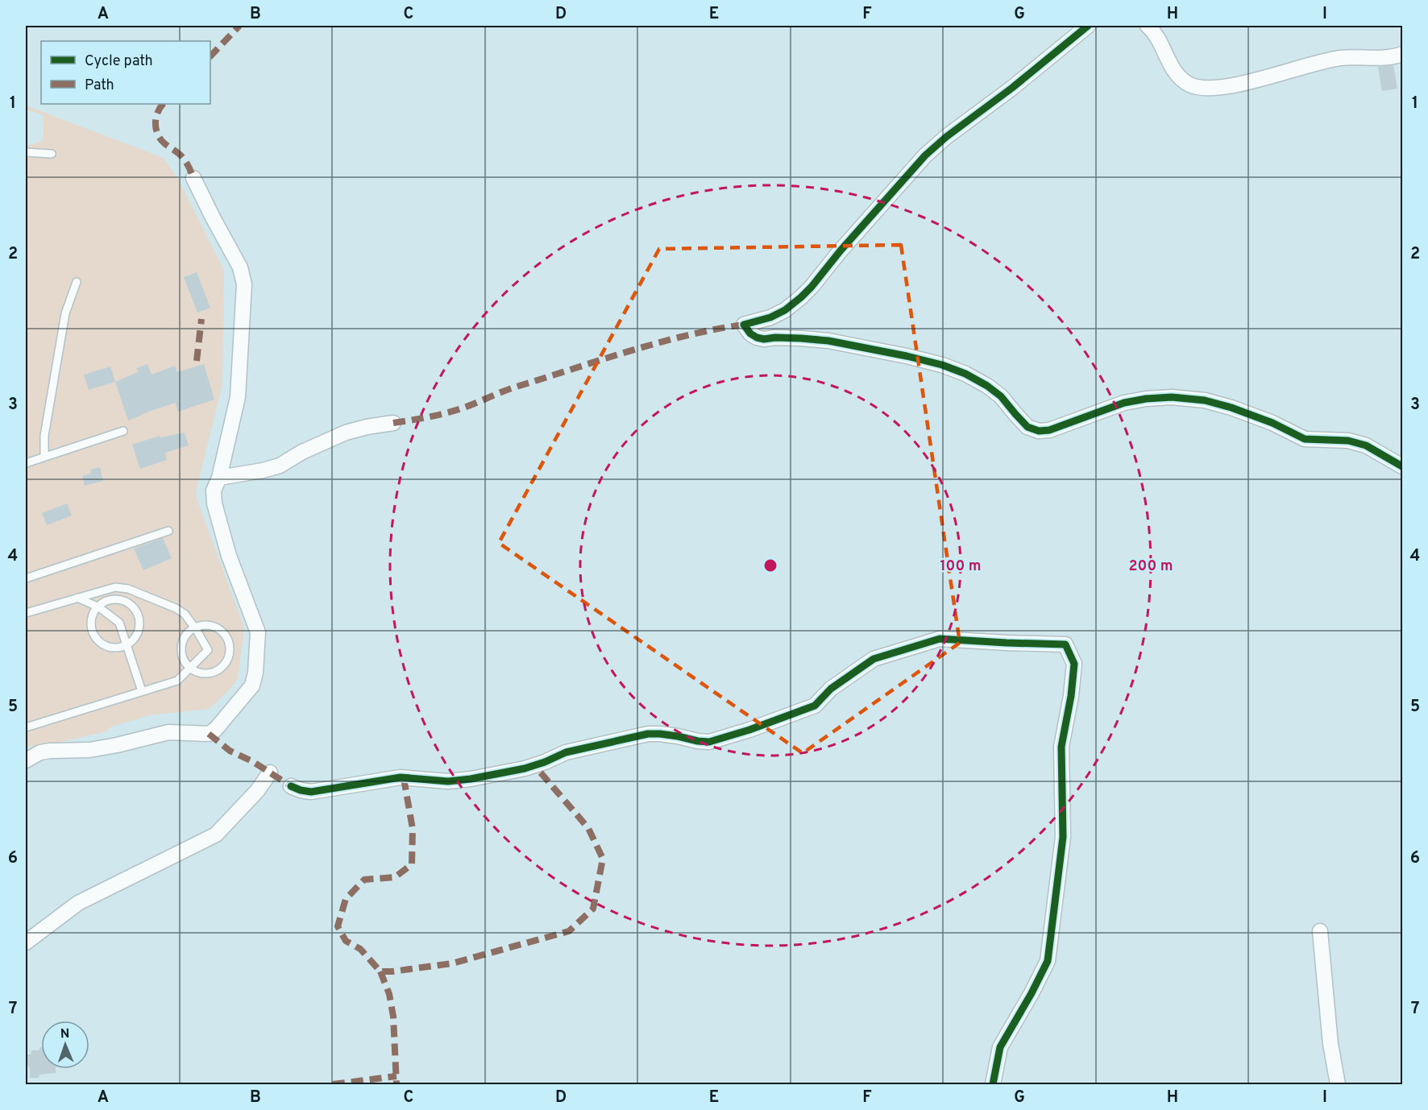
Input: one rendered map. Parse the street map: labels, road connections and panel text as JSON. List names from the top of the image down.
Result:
{
  "legend": ["Cycle path", "Path"],
  "north": "top",
  "grid": {
    "columns": [
      "A",
      "B",
      "C",
      "D",
      "E",
      "F",
      "G",
      "H",
      "I"
    ],
    "rows": [
      "1",
      "2",
      "3",
      "4",
      "5",
      "6",
      "7"
    ]
  },
  "rings": ["100 m", "200 m"]
}
